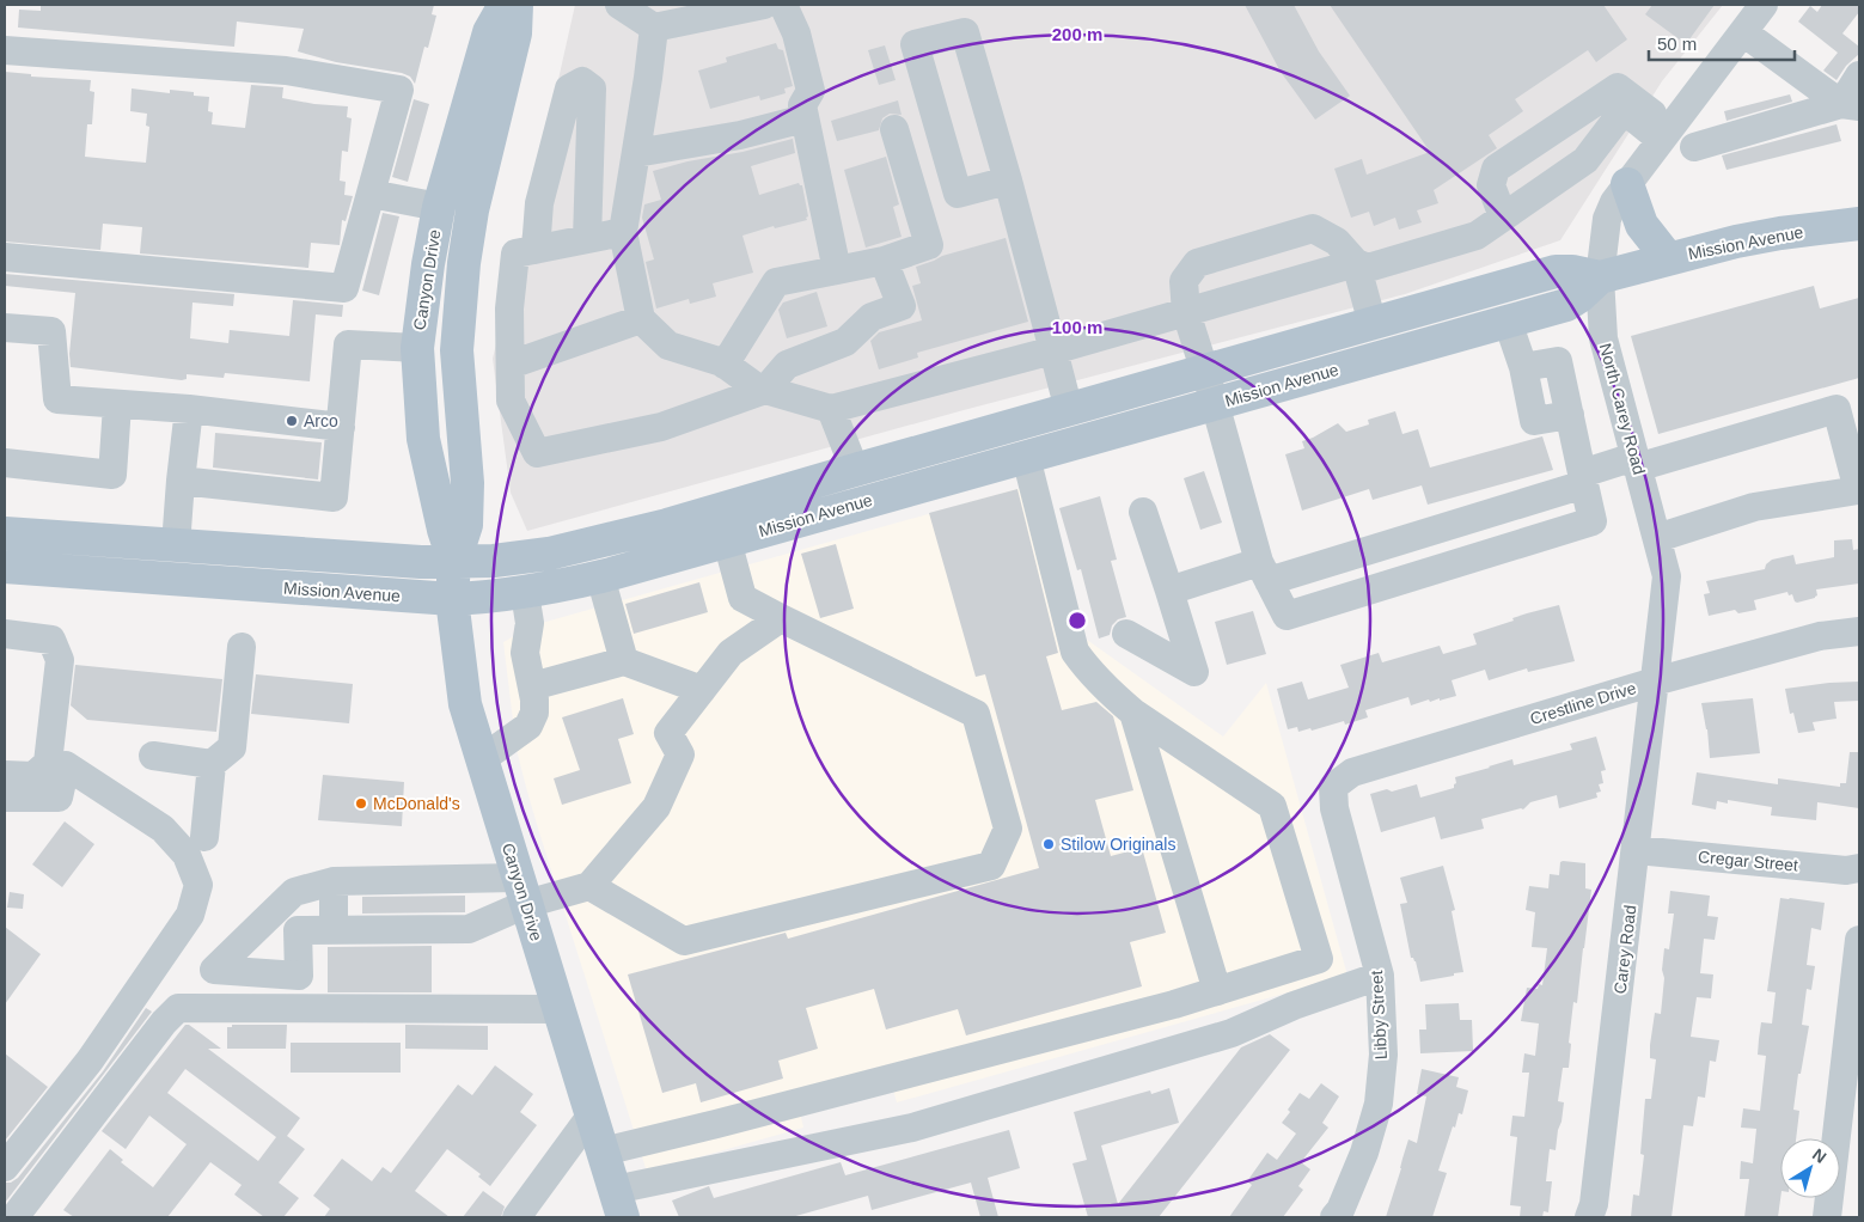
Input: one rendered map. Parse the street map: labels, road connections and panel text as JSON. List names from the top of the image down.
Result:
{
  "streets": {
    "main road": ["Mission Avenue", "Canyon Drive"],
    "street": [
      "North Carey Road",
      "Crestline Drive",
      "Cregar Street",
      "Carey Road",
      "Libby Street"
    ]
  },
  "crossings": [
    ["Mission Avenue", "Canyon Drive"],
    ["Mission Avenue", "North Carey Road"],
    ["North Carey Road", "Crestline Drive"],
    ["North Carey Road", "Carey Road"],
    ["Crestline Drive", "Carey Road"],
    ["Crestline Drive", "Libby Street"],
    ["Cregar Street", "Carey Road"]
  ],
  "places": ["Arco", "McDonald's", "Stilow Originals"],
  "scale_bar": "50 m",
  "north": "top right",
  "rings": ["200 m", "100 m"]
}
